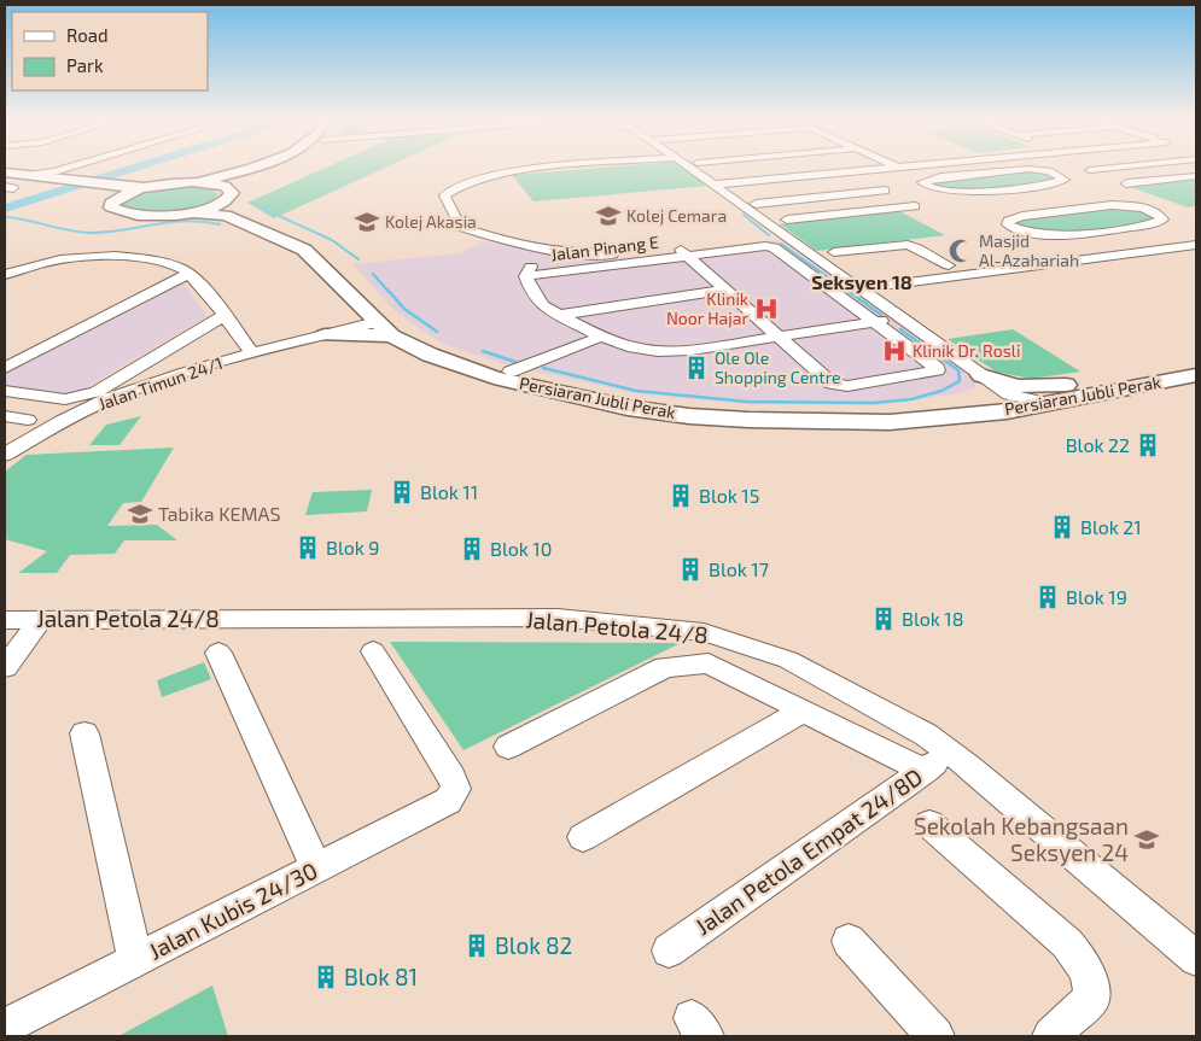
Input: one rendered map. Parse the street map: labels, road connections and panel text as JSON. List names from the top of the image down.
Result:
{
  "streets": {
    "main road": ["Persiaran Jubli Perak"],
    "street": [
      "Jalan Pinang E",
      "Jalan Timun 24/1",
      "Jalan Petola 24/8",
      "Jalan Petola Empat 24/8D",
      "Jalan Kubis 24/30"
    ]
  },
  "crossings": [
    ["Jalan Petola 24/8", "Jalan Petola Empat 24/8D"]
  ],
  "districts": ["Seksyen 18"],
  "places": {
    "school or university": [
      "Kolej Cemara",
      "Kolej Akasia",
      "Tabika KEMAS",
      "Sekolah Kebangsaan Seksyen 24"
    ],
    "mosque": ["Masjid Al-Azahariah"],
    "hospital": ["Klinik Noor Hajar", "Klinik Dr. Rosli"],
    "building": [
      "Ole Ole Shopping Centre",
      "Blok 22",
      "Blok 11",
      "Blok 15",
      "Blok 21",
      "Blok 9",
      "Blok 10",
      "Blok 17",
      "Blok 19",
      "Blok 18",
      "Blok 82",
      "Blok 81"
    ]
  },
  "legend": ["Road", "Park"]
}
